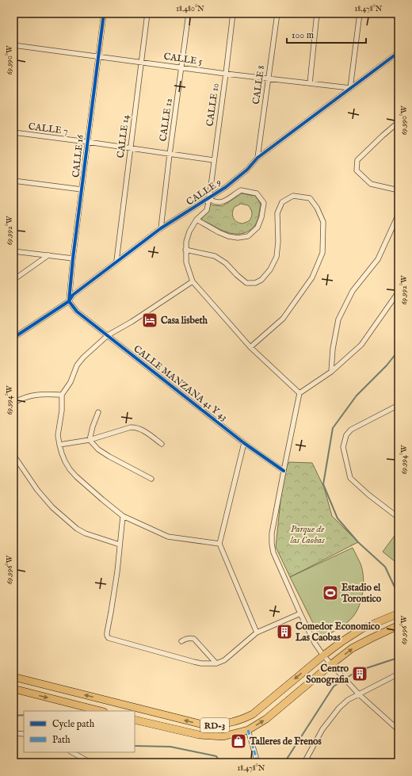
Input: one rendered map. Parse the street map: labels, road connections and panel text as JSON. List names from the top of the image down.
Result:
{
  "streets": {
    "main road": ["RD-3"],
    "street": [
      "CALLE 5",
      "CALLE 8",
      "CALLE 10",
      "CALLE 12",
      "CALLE 7",
      "CALLE 14",
      "CALLE 16",
      "CALLE 9",
      "CALLE MANZANA 41 Y 43"
    ]
  },
  "crossings": [
    ["CALLE 5", "CALLE 8"],
    ["CALLE 5", "CALLE 10"],
    ["CALLE 5", "CALLE 12"],
    ["CALLE 5", "CALLE 14"],
    ["CALLE 5", "CALLE 16"],
    ["CALLE 5", "CALLE 9"],
    ["CALLE 8", "CALLE 9"],
    ["CALLE 10", "CALLE 7"],
    ["CALLE 10", "CALLE 9"],
    ["CALLE 12", "CALLE 7"],
    ["CALLE 12", "CALLE 9"],
    ["CALLE 7", "CALLE 14"],
    ["CALLE 7", "CALLE 16"],
    ["CALLE 14", "CALLE 9"],
    ["CALLE 16", "CALLE 9"],
    ["CALLE 16", "CALLE MANZANA 41 Y 43"],
    ["CALLE 9", "CALLE MANZANA 41 Y 43"]
  ],
  "parks": ["Parque de las Caobas"],
  "places": {
    "hotel": ["Casa lisbeth"],
    "sports": ["Estadio el Torontico"],
    "building": ["Comedor Economico Las Caobas", "Centro Sonografia"],
    "shop": ["Talleres de Frenos"]
  },
  "legend": ["Cycle path", "Path"],
  "scale_bar": "100 m",
  "coordinates": [
    "18.480°N",
    "18.478°N",
    "69.990°W",
    "69.992°W",
    "69.994°W",
    "69.996°W"
  ]
}
